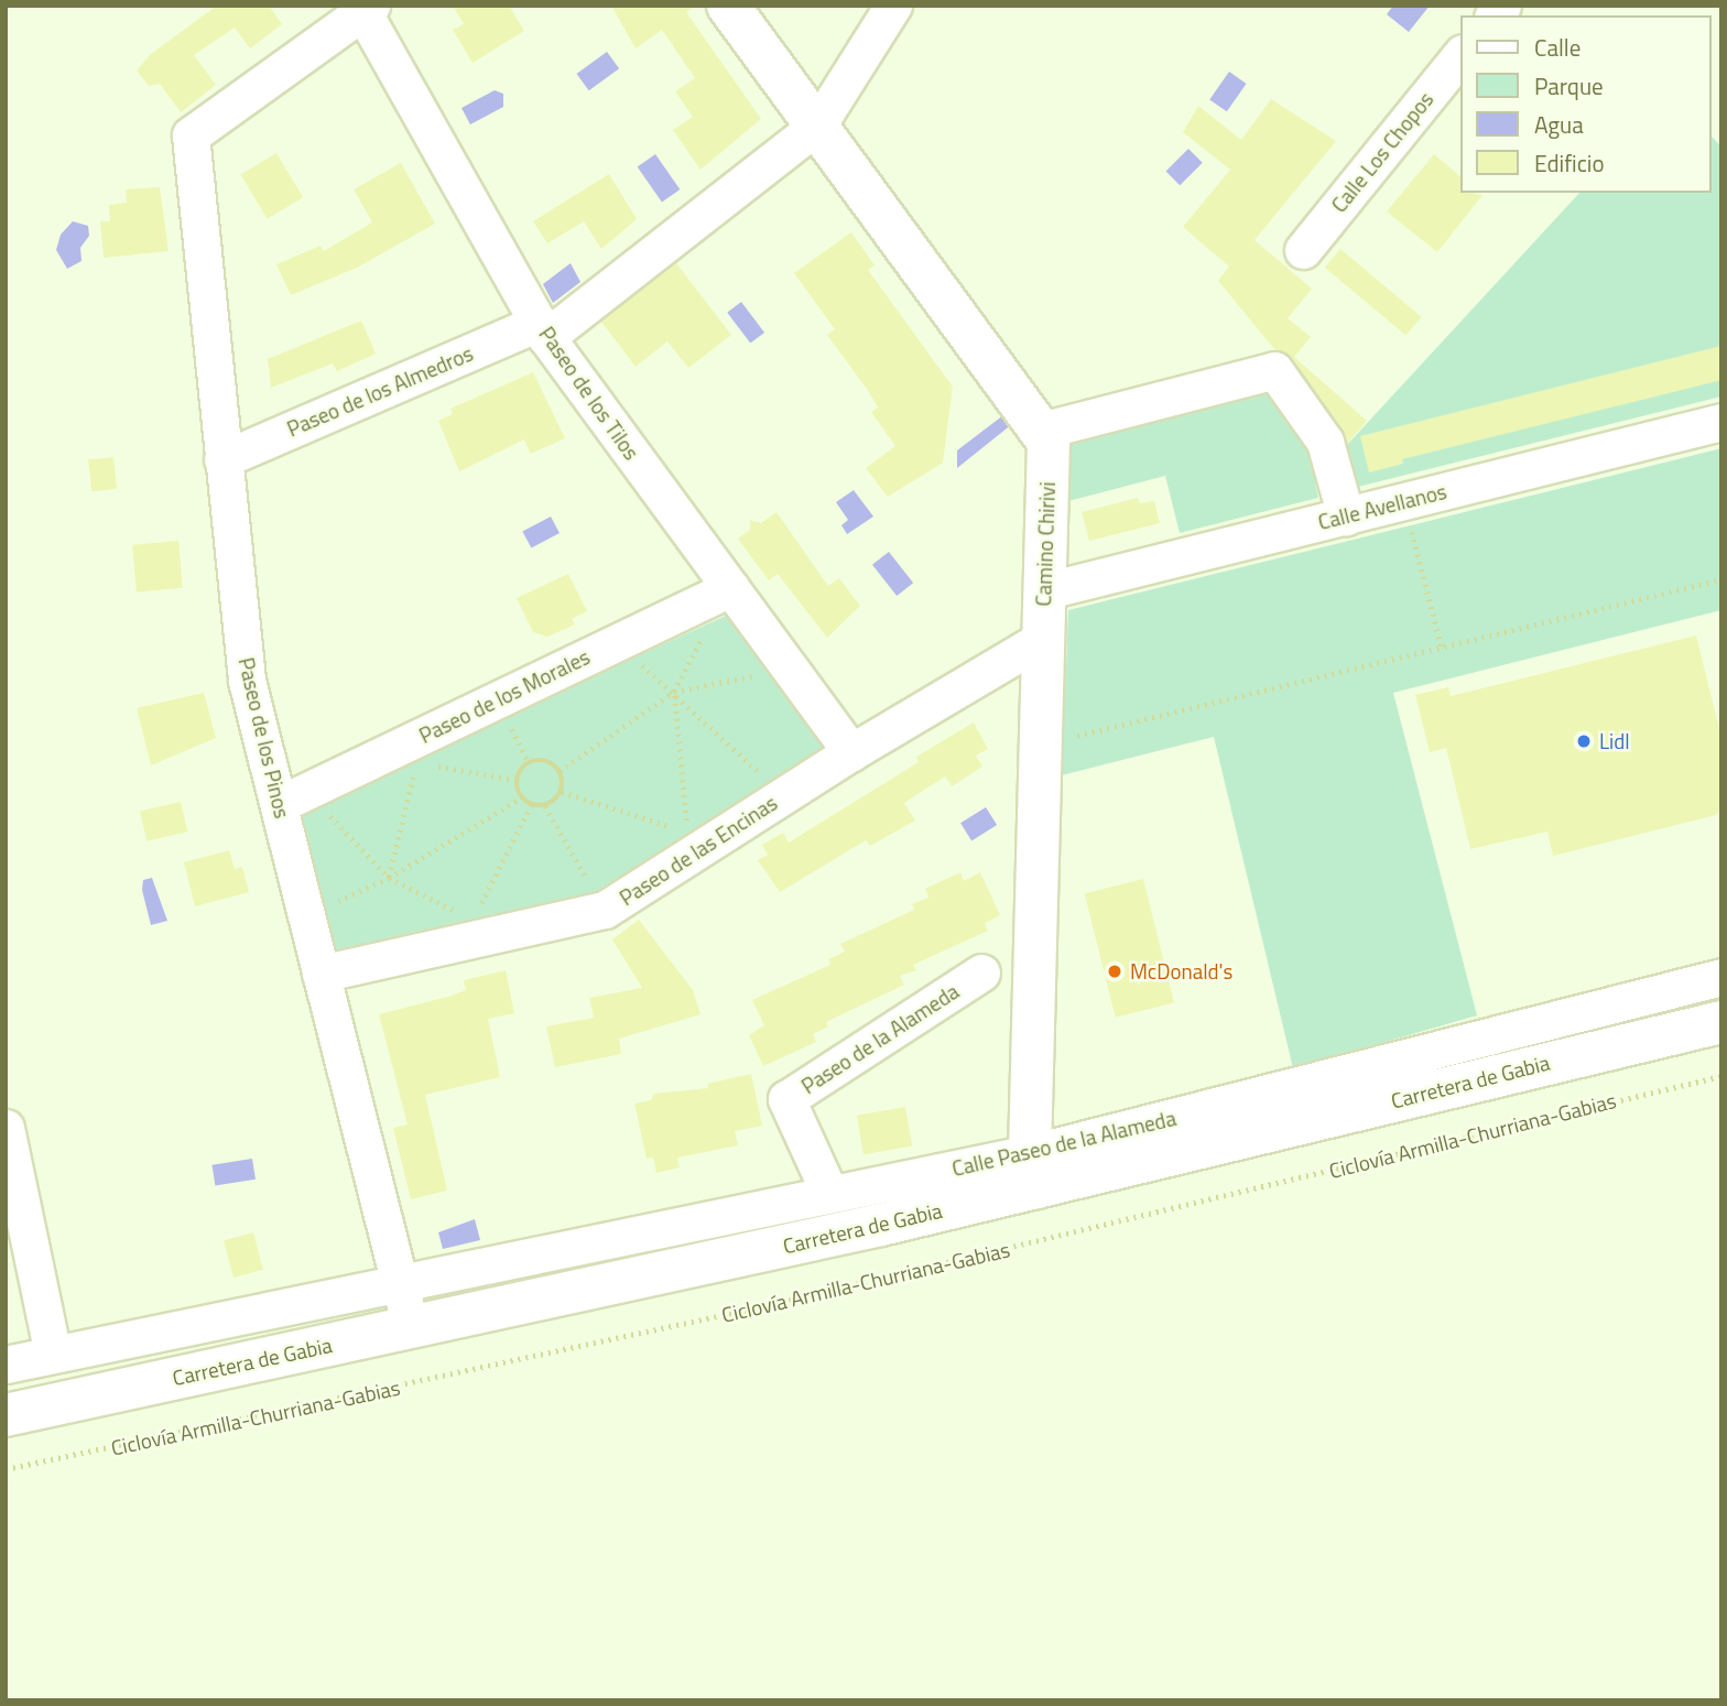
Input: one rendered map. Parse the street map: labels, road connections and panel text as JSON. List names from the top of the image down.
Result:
{
  "streets": {
    "main road": ["Camino Chirivi", "Carretera de Gabia"],
    "street": [
      "Calle Los Chopos",
      "Paseo de los Almedros",
      "Paseo de los Tilos",
      "Calle Avellanos",
      "Paseo de los Morales",
      "Paseo de los Pinos",
      "Paseo de las Encinas",
      "Paseo de la Alameda",
      "Calle Paseo de la Alameda"
    ],
    "path": ["Ciclovía Armilla-Churriana-Gabias"]
  },
  "crossings": [
    ["Paseo de los Almedros", "Paseo de los Tilos"],
    ["Paseo de los Almedros", "Camino Chirivi"],
    ["Paseo de los Almedros", "Paseo de los Pinos"],
    ["Paseo de los Tilos", "Paseo de los Morales"],
    ["Paseo de los Tilos", "Paseo de los Pinos"],
    ["Paseo de los Tilos", "Paseo de las Encinas"],
    ["Calle Avellanos", "Camino Chirivi"],
    ["Camino Chirivi", "Paseo de las Encinas"],
    ["Camino Chirivi", "Carretera de Gabia"],
    ["Camino Chirivi", "Calle Paseo de la Alameda"],
    ["Paseo de los Morales", "Paseo de los Pinos"],
    ["Paseo de los Pinos", "Paseo de las Encinas"],
    ["Paseo de los Pinos", "Carretera de Gabia"],
    ["Paseo de los Pinos", "Calle Paseo de la Alameda"],
    ["Paseo de la Alameda", "Calle Paseo de la Alameda"],
    ["Carretera de Gabia", "Calle Paseo de la Alameda"]
  ],
  "places": ["Lidl", "McDonald's"],
  "legend": [
    "Calle",
    "Parque",
    "Agua",
    "Edificio"
  ]
}
